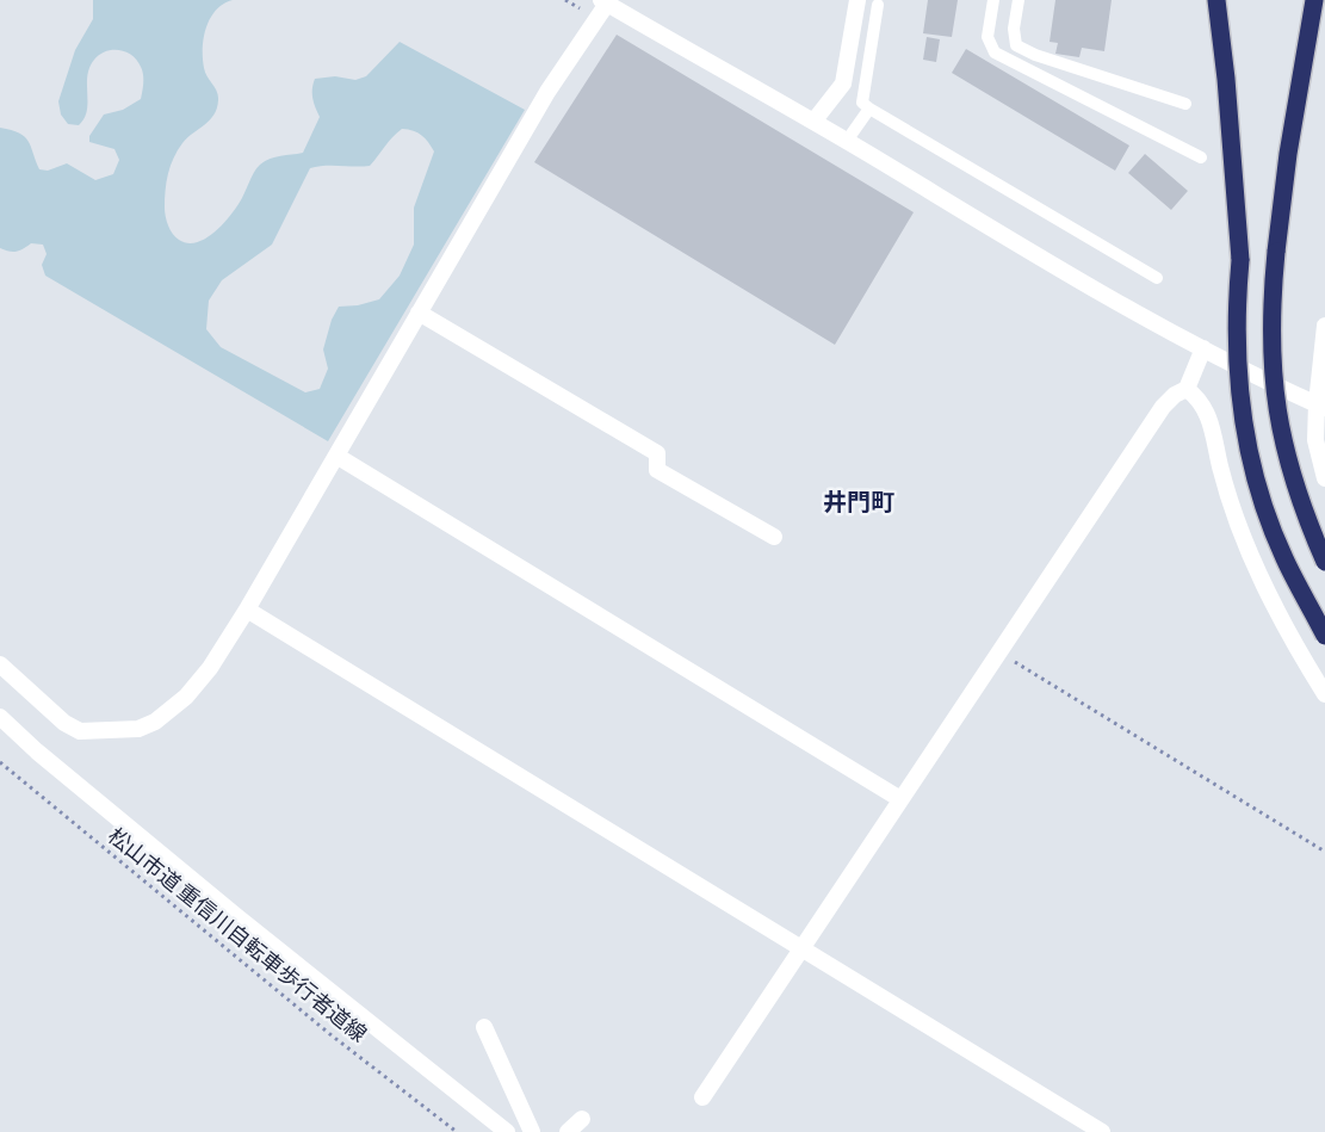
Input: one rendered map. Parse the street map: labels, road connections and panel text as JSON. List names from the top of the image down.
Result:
{
  "streets": {
    "path": ["松山市道 重信川自転車歩行者道線"]
  },
  "districts": ["井門町"]
}
